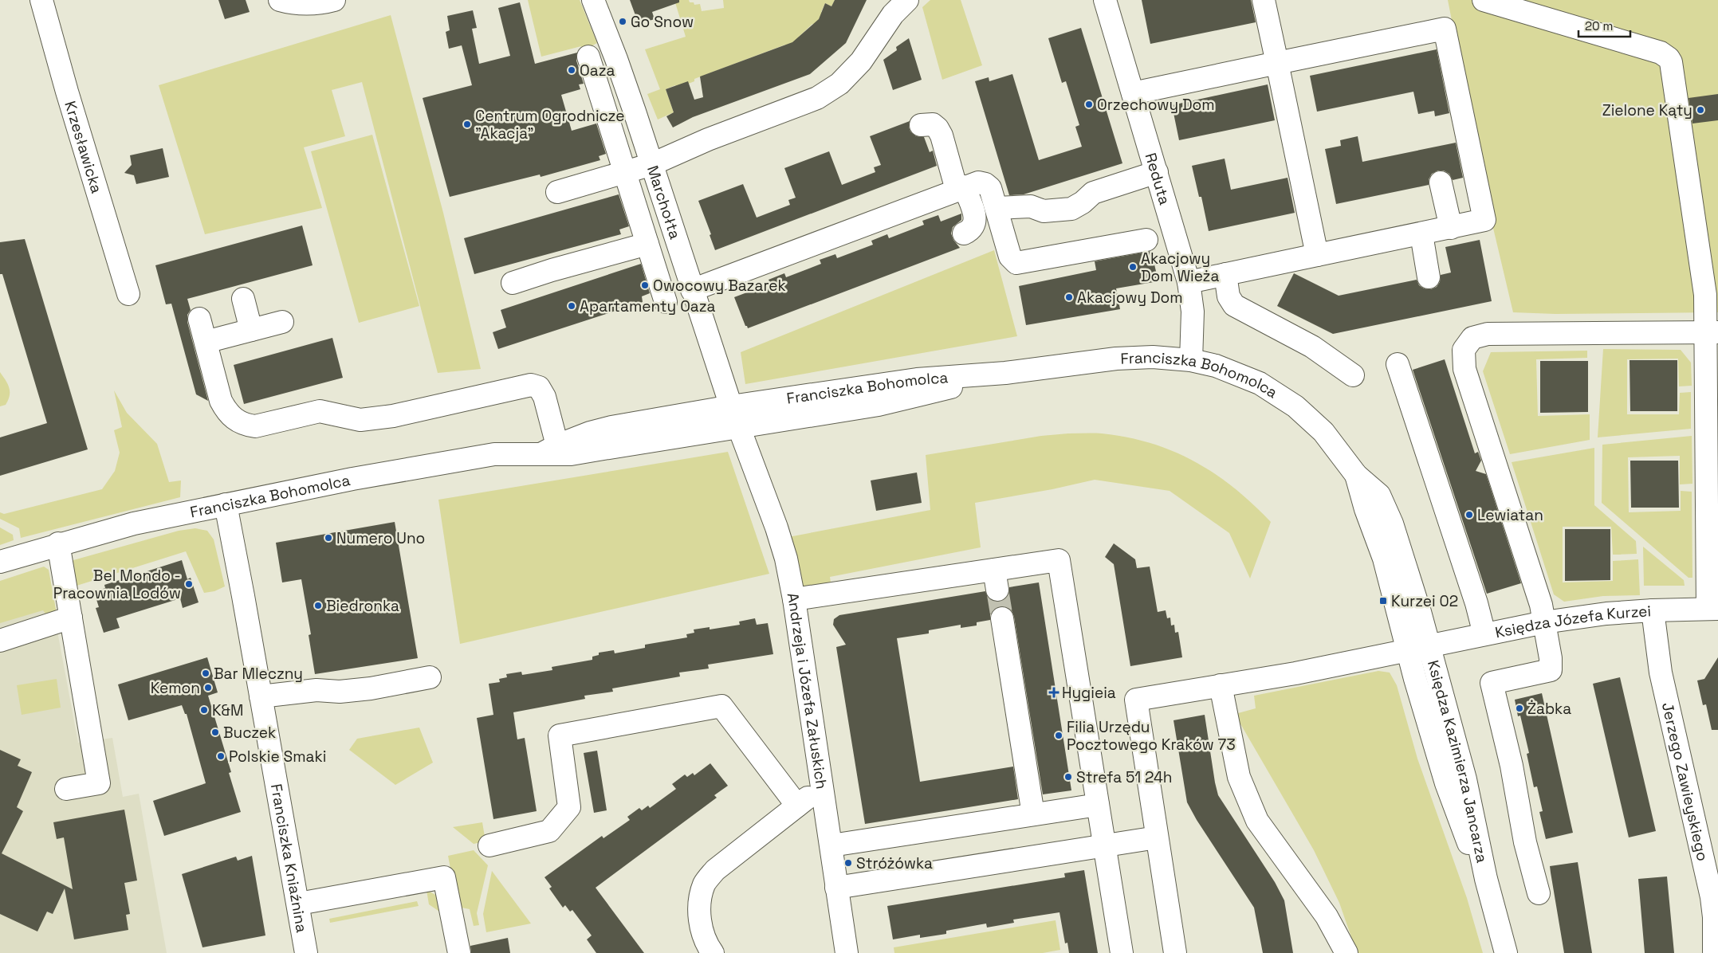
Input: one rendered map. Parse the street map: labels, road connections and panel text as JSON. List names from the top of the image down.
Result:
{
  "streets": {
    "street": [
      "Krzesławicka",
      "Reduta",
      "Marchołta",
      "Franciszka Bohomolca",
      "Księdza Józefa Kurzei",
      "Andrzeja i Józefa Załuskich",
      "Księdza Kazimierza Jancarza",
      "Jerzego Zawieyskiego",
      "Franciszka Kniaźnina"
    ]
  },
  "crossings": [
    ["Reduta", "Franciszka Bohomolca"],
    ["Marchołta", "Franciszka Bohomolca"],
    ["Franciszka Bohomolca", "Księdza Józefa Kurzei"],
    ["Franciszka Bohomolca", "Andrzeja i Józefa Załuskich"],
    ["Franciszka Bohomolca", "Księdza Kazimierza Jancarza"],
    ["Franciszka Bohomolca", "Franciszka Kniaźnina"],
    ["Księdza Józefa Kurzei", "Księdza Kazimierza Jancarza"],
    ["Księdza Józefa Kurzei", "Jerzego Zawieyskiego"]
  ],
  "places": {
    "other": [
      "Go Snow",
      "Oaza",
      "Orzechowy Dom",
      "Zielone Kąty",
      "Centrum Ogrodnicze \"Akacja\"",
      "Akacjowy Dom Wieża",
      "Owocowy Bazarek",
      "Akacjowy Dom",
      "Apartamenty Oaza",
      "Lewiatan",
      "Numero Uno",
      "Bel Mondo - Pracownia Lodów",
      "Biedronka",
      "Bar Mleczny",
      "Kemon",
      "Żabka",
      "K&M",
      "Buczek",
      "Filia Urzędu Pocztowego Kraków 73",
      "Polskie Smaki",
      "Strefa 51 24h",
      "Stróżówka"
    ],
    "transit": ["Kurzei 02"],
    "health": ["Hygieia"]
  },
  "scale_bar": "20 m"
}
